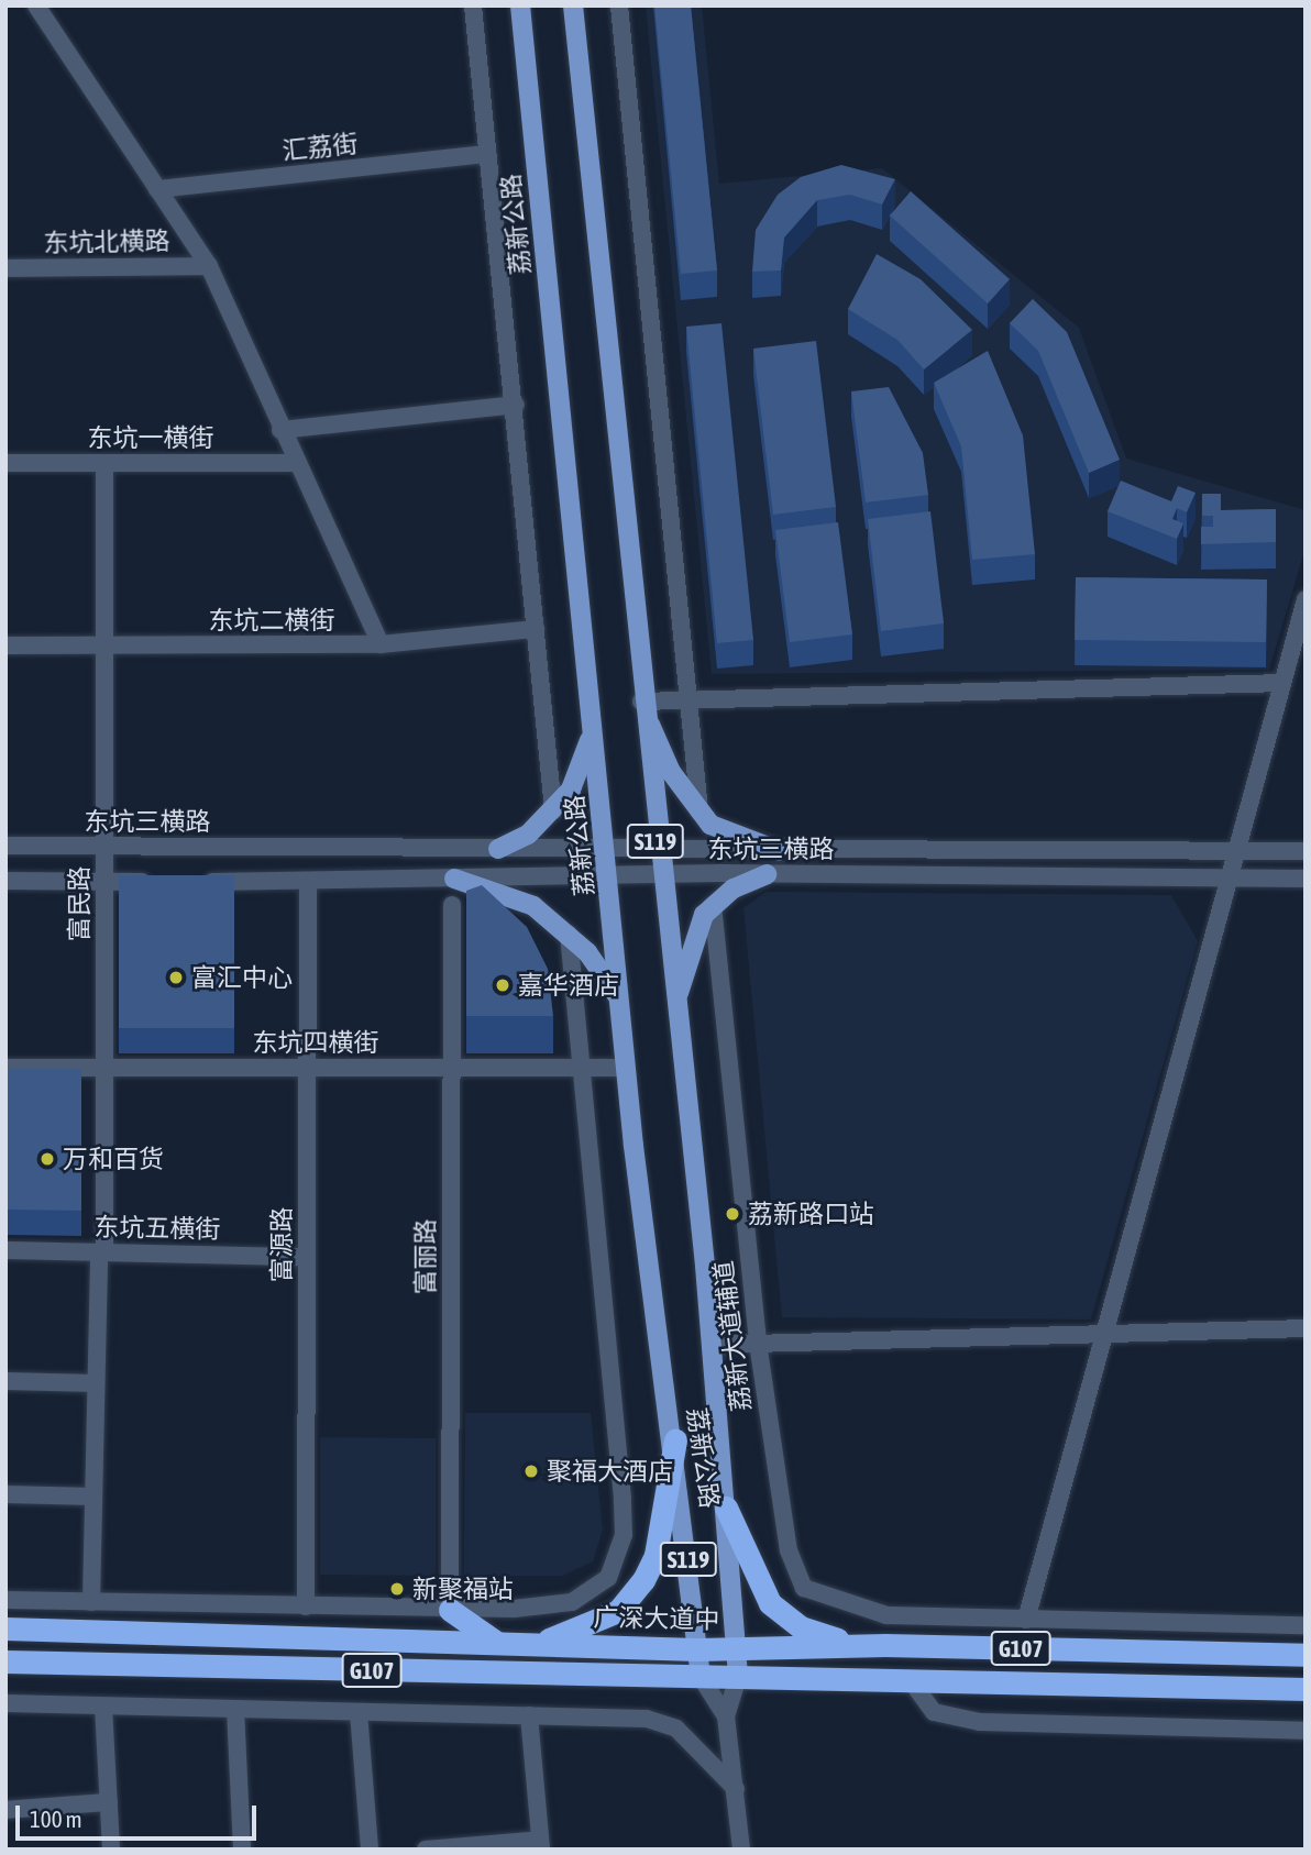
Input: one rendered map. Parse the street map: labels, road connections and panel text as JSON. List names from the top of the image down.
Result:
{
  "streets": {
    "highway": ["广深大道中", "G107"],
    "main road": ["荔新公路", "S119"],
    "street": [
      "汇荔街",
      "东坑北横路",
      "东坑一横街",
      "东坑二横街",
      "东坑三横路",
      "富民路",
      "东坑四横街",
      "东坑五横街",
      "富源路",
      "富丽路",
      "荔新大道辅道"
    ]
  },
  "crossings": [
    ["荔新公路", "东坑三横路"],
    ["荔新公路", "东坑四横街"],
    ["荔新公路", "广深大道中"],
    ["荔新公路", "G107"],
    ["东坑一横街", "富民路"],
    ["东坑二横街", "富民路"],
    ["东坑三横路", "富民路"],
    ["东坑三横路", "富源路"],
    ["富民路", "东坑四横街"],
    ["富民路", "东坑五横街"],
    ["东坑四横街", "富源路"],
    ["东坑四横街", "富丽路"],
    ["东坑五横街", "富源路"]
  ],
  "places": [
    "富汇中心",
    "嘉华酒店",
    "万和百货",
    "荔新路口站",
    "聚福大酒店",
    "新聚福站"
  ],
  "scale_bar": "100 m"
}
